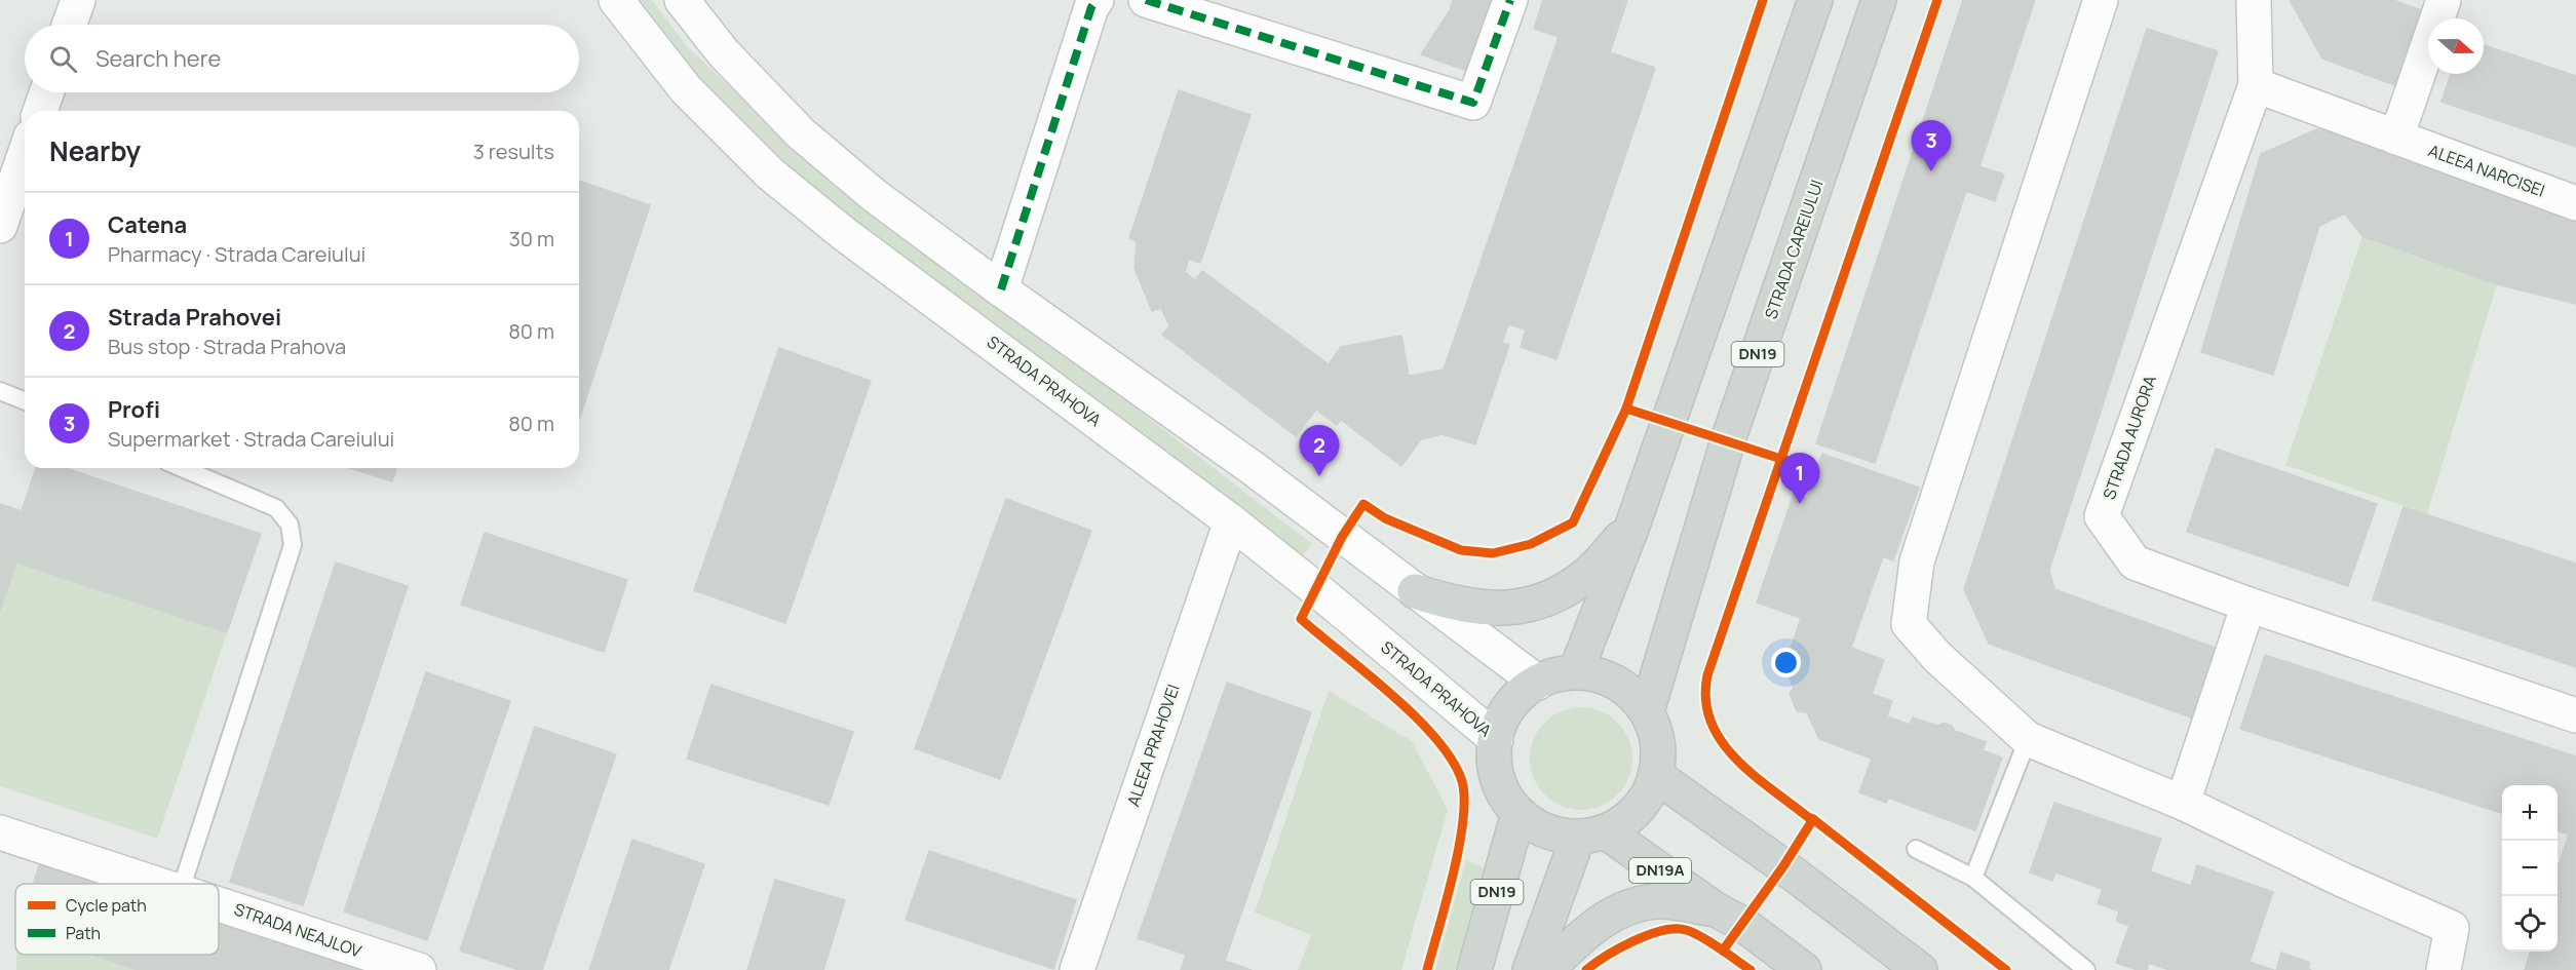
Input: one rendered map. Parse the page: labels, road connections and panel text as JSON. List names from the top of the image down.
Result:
{
  "streets": {
    "main road": ["STRADA CAREIULUI", "DN19", "DN19A"],
    "street": [
      "ALEEA NARCISEI",
      "STRADA PRAHOVA",
      "STRADA AURORA",
      "ALEEA PRAHOVEI",
      "STRADA NEAJLOV"
    ]
  },
  "crossings": [
    ["ALEEA NARCISEI", "STRADA AURORA"],
    ["STRADA CAREIULUI", "DN19"],
    ["STRADA CAREIULUI", "STRADA PRAHOVA"],
    ["STRADA CAREIULUI", "DN19A"],
    ["DN19", "STRADA PRAHOVA"],
    ["DN19", "DN19A"],
    ["STRADA PRAHOVA", "ALEEA PRAHOVEI"],
    ["STRADA PRAHOVA", "DN19A"]
  ],
  "legend": ["Cycle path", "Path"],
  "north": "right",
  "page": {
    "search": "Search here",
    "heading": ["Nearby", "3 results"],
    "pins": ["3", "2", "1"],
    "list": [
      {
        "mark": "1",
        "name": "Catena",
        "note": "Pharmacy · Strada Careiului",
        "value": "30 m"
      },
      {
        "mark": "2",
        "name": "Strada Prahovei",
        "note": "Bus stop · Strada Prahova",
        "value": "80 m"
      },
      {
        "mark": "3",
        "name": "Profi",
        "note": "Supermarket · Strada Careiului",
        "value": "80 m"
      }
    ],
    "map_buttons": ["+", "−"]
  }
}
